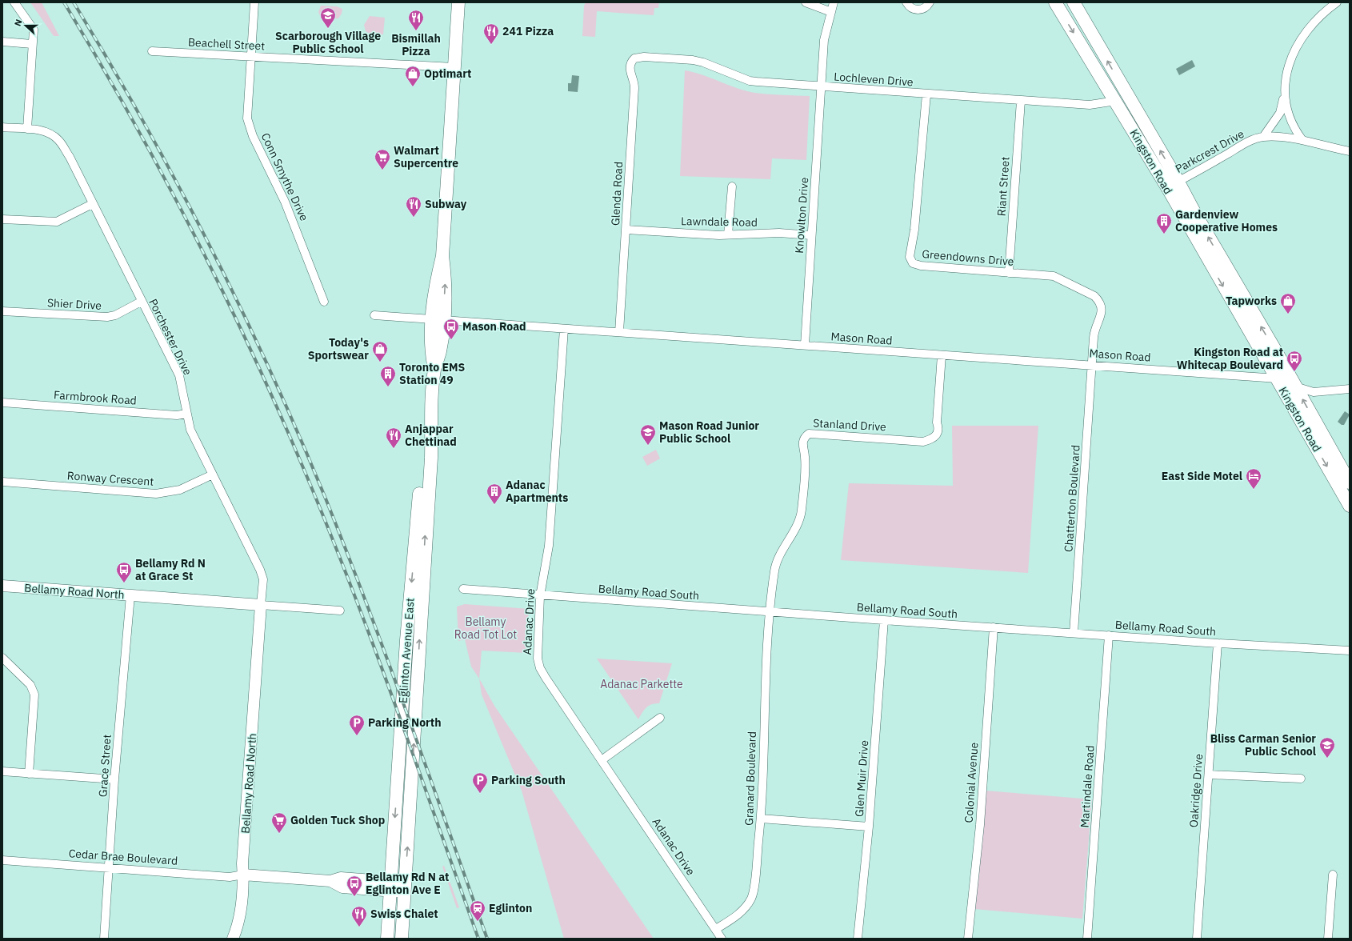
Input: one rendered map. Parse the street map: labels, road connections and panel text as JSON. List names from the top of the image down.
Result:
{
  "streets": {
    "main road": ["Kingston Road", "Eglinton Avenue East"],
    "street": [
      "Beachell Street",
      "Lochleven Drive",
      "Parkcrest Drive",
      "Conn Smythe Drive",
      "Riant Street",
      "Glenda Road",
      "Knowlton Drive",
      "Lawndale Road",
      "Greendowns Drive",
      "Shier Drive",
      "Porchester Drive",
      "Mason Road",
      "Farmbrook Road",
      "Stanland Drive",
      "Ronway Crescent",
      "Chatterton Boulevard",
      "Bellamy Road North",
      "Bellamy Road South",
      "Adanac Drive",
      "Grace Street",
      "Granard Boulevard",
      "Glen Muir Drive",
      "Colonial Avenue",
      "Martindale Road",
      "Oakridge Drive",
      "Cedar Brae Boulevard"
    ]
  },
  "crossings": [
    ["Beachell Street", "Conn Smythe Drive"],
    ["Beachell Street", "Eglinton Avenue East"],
    ["Lochleven Drive", "Kingston Road"],
    ["Lochleven Drive", "Riant Street"],
    ["Lochleven Drive", "Glenda Road"],
    ["Lochleven Drive", "Knowlton Drive"],
    ["Lochleven Drive", "Greendowns Drive"],
    ["Parkcrest Drive", "Kingston Road"],
    ["Kingston Road", "Mason Road"],
    ["Riant Street", "Greendowns Drive"],
    ["Glenda Road", "Lawndale Road"],
    ["Glenda Road", "Mason Road"],
    ["Knowlton Drive", "Lawndale Road"],
    ["Knowlton Drive", "Mason Road"],
    ["Greendowns Drive", "Mason Road"],
    ["Greendowns Drive", "Chatterton Boulevard"],
    ["Shier Drive", "Porchester Drive"],
    ["Porchester Drive", "Farmbrook Road"],
    ["Porchester Drive", "Ronway Crescent"],
    ["Porchester Drive", "Bellamy Road North"],
    ["Mason Road", "Stanland Drive"],
    ["Mason Road", "Chatterton Boulevard"],
    ["Mason Road", "Adanac Drive"],
    ["Mason Road", "Eglinton Avenue East"],
    ["Stanland Drive", "Bellamy Road South"],
    ["Stanland Drive", "Granard Boulevard"],
    ["Chatterton Boulevard", "Bellamy Road South"],
    ["Bellamy Road North", "Grace Street"],
    ["Bellamy Road North", "Cedar Brae Boulevard"],
    ["Bellamy Road South", "Adanac Drive"],
    ["Bellamy Road South", "Granard Boulevard"],
    ["Bellamy Road South", "Glen Muir Drive"],
    ["Bellamy Road South", "Colonial Avenue"],
    ["Bellamy Road South", "Martindale Road"],
    ["Bellamy Road South", "Oakridge Drive"],
    ["Adanac Drive", "Granard Boulevard"],
    ["Grace Street", "Cedar Brae Boulevard"]
  ],
  "parks": ["Bellamy Road Tot Lot", "Adanac Parkette"],
  "places": {
    "school or university": ["Scarborough Village Public School", "Mason Road Junior Public School", "Bliss Carman Senior Public School"],
    "restaurant": [
      "Bismillah Pizza",
      "241 Pizza",
      "Subway",
      "Anjappar Chettinad",
      "Swiss Chalet"
    ],
    "shop": ["Optimart", "Tapworks", "Today's Sportswear"],
    "supermarket": ["Walmart Supercentre", "Golden Tuck Shop"],
    "building": ["Gardenview Cooperative Homes", "Toronto EMS Station 49", "Adanac Apartments"],
    "bus stop": [
      "Mason Road",
      "Kingston Road at Whitecap Boulevard",
      "Bellamy Rd N at Grace St",
      "Bellamy Rd N at Eglinton Ave E"
    ],
    "hotel": ["East Side Motel"],
    "parking": ["Parking North", "Parking South"],
    "station": ["Eglinton"]
  },
  "north": "left"
}
